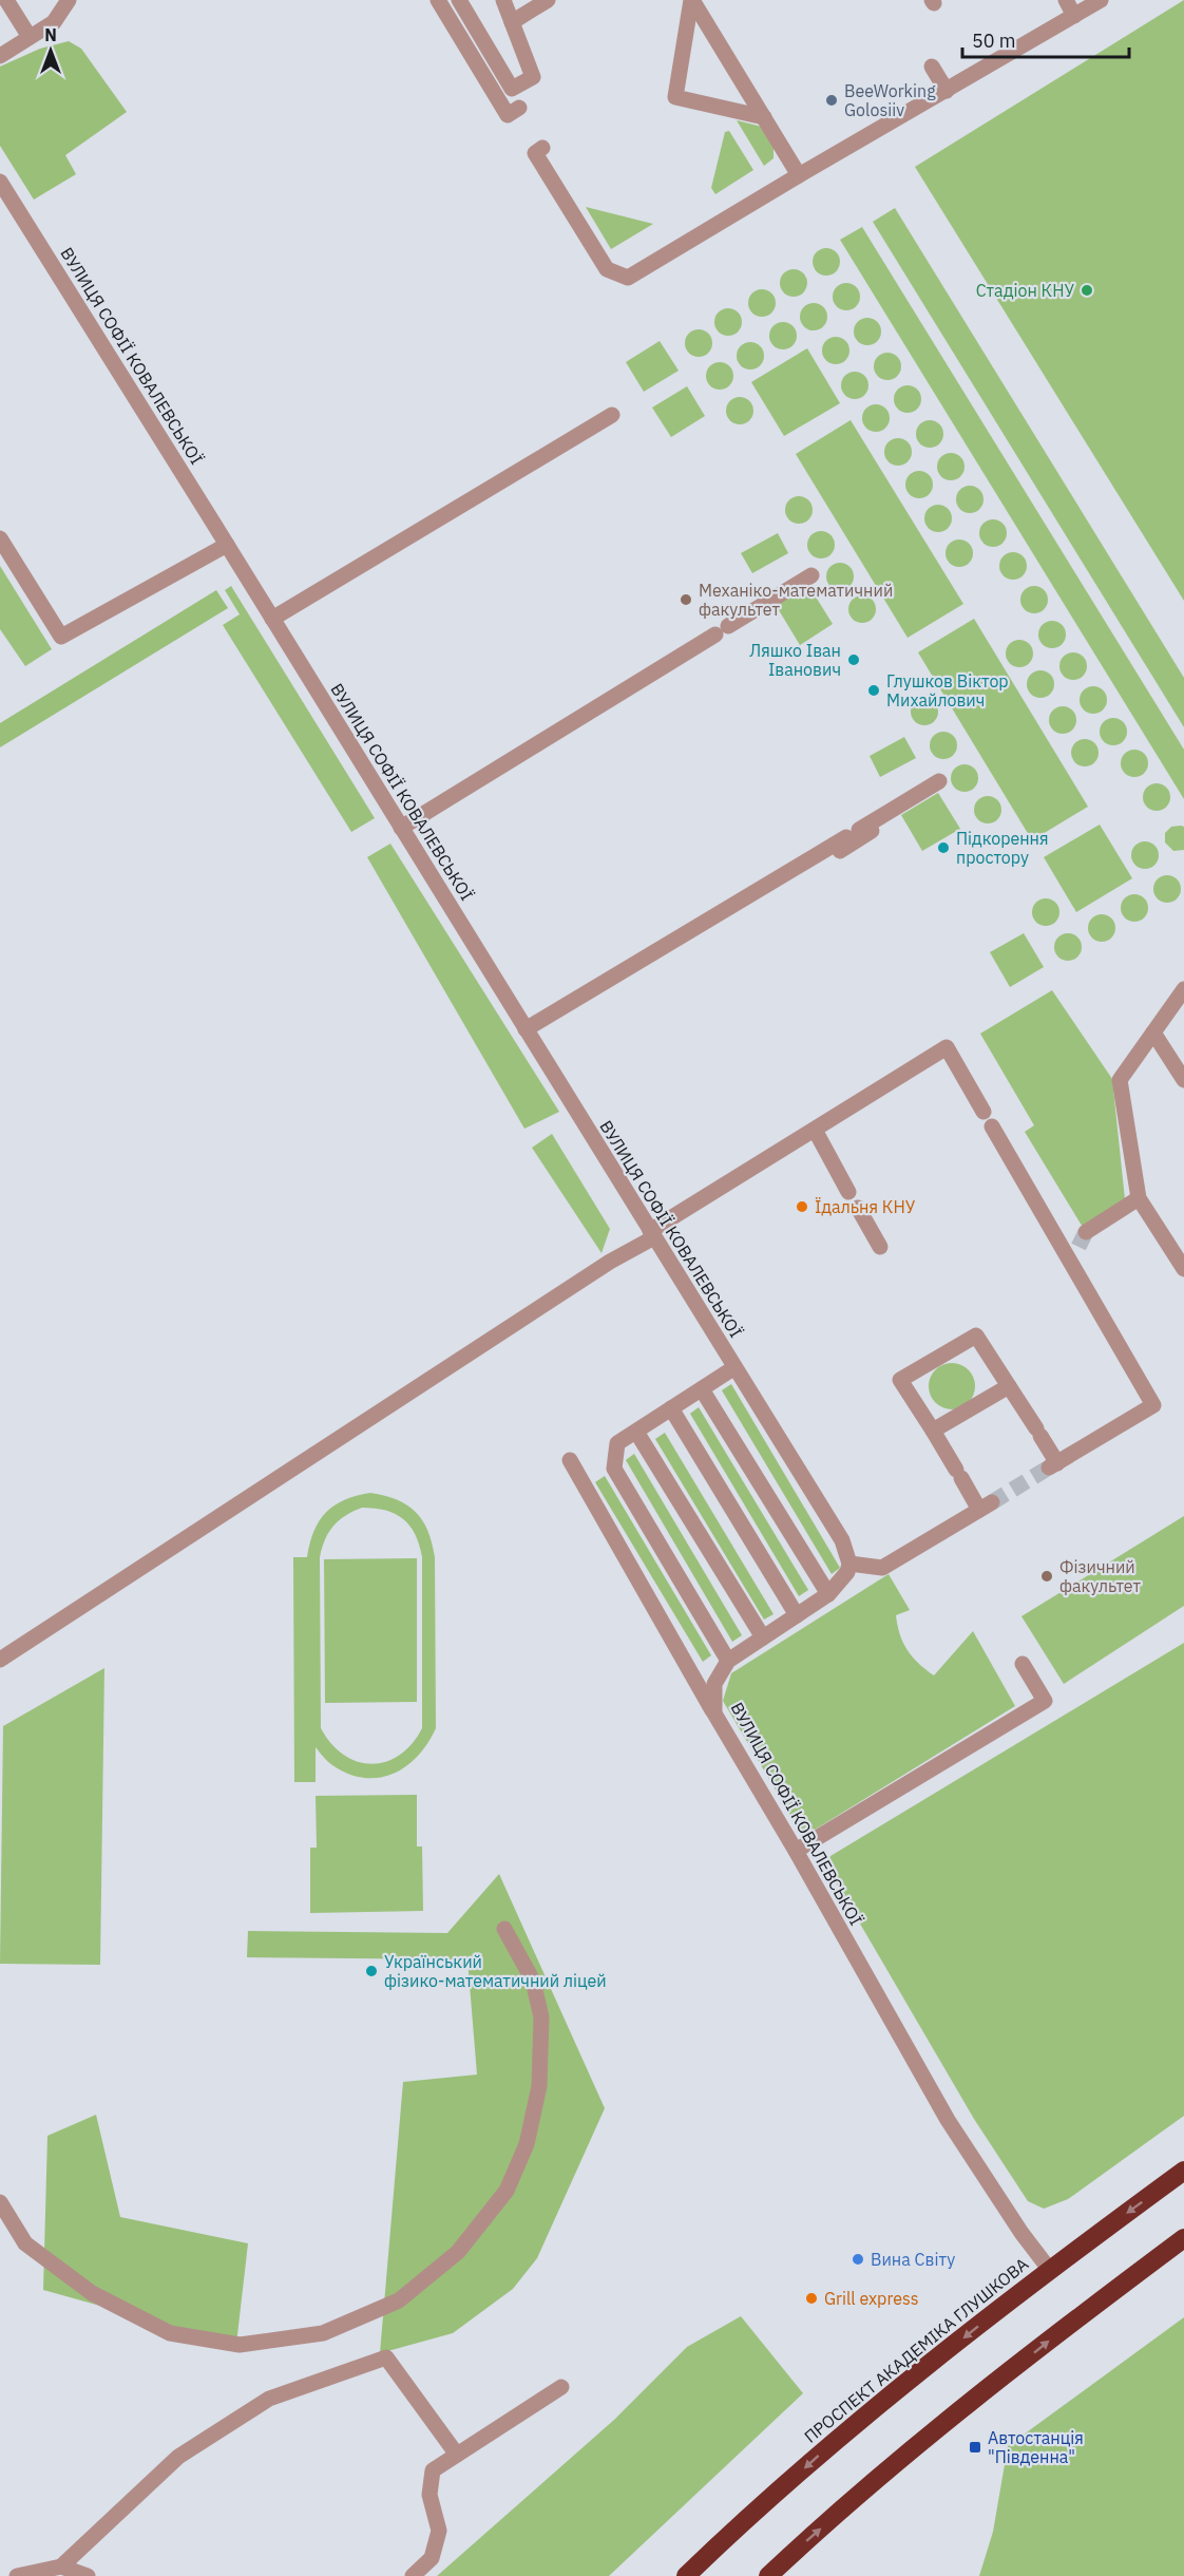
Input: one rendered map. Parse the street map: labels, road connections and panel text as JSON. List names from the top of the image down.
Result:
{
  "streets": {
    "highway": ["ПРОСПЕКТ АКАДЕМІКА ГЛУШКОВА"],
    "street": ["ВУЛИЦЯ СОФІЇ КОВАЛЕВСЬКОЇ"]
  },
  "crossings": [
    ["ВУЛИЦЯ СОФІЇ КОВАЛЕВСЬКОЇ", "ПРОСПЕКТ АКАДЕМІКА ГЛУШКОВА"]
  ],
  "places": {
    "other": [
      "BeeWorking Golosiiv",
      "Стадіон КНУ",
      "Механіко-математичний факультет",
      "Ляшко Іван Іванович",
      "Глушков Віктор Михайлович",
      "Підкорення простору",
      "Їдальня КНУ",
      "Фізичний факультет",
      "Український фізико-математичний ліцей",
      "Вина Світу",
      "Grill express"
    ],
    "transit": ["Автостанція \"Південна\""]
  },
  "scale_bar": "50 m",
  "north": "top"
}
